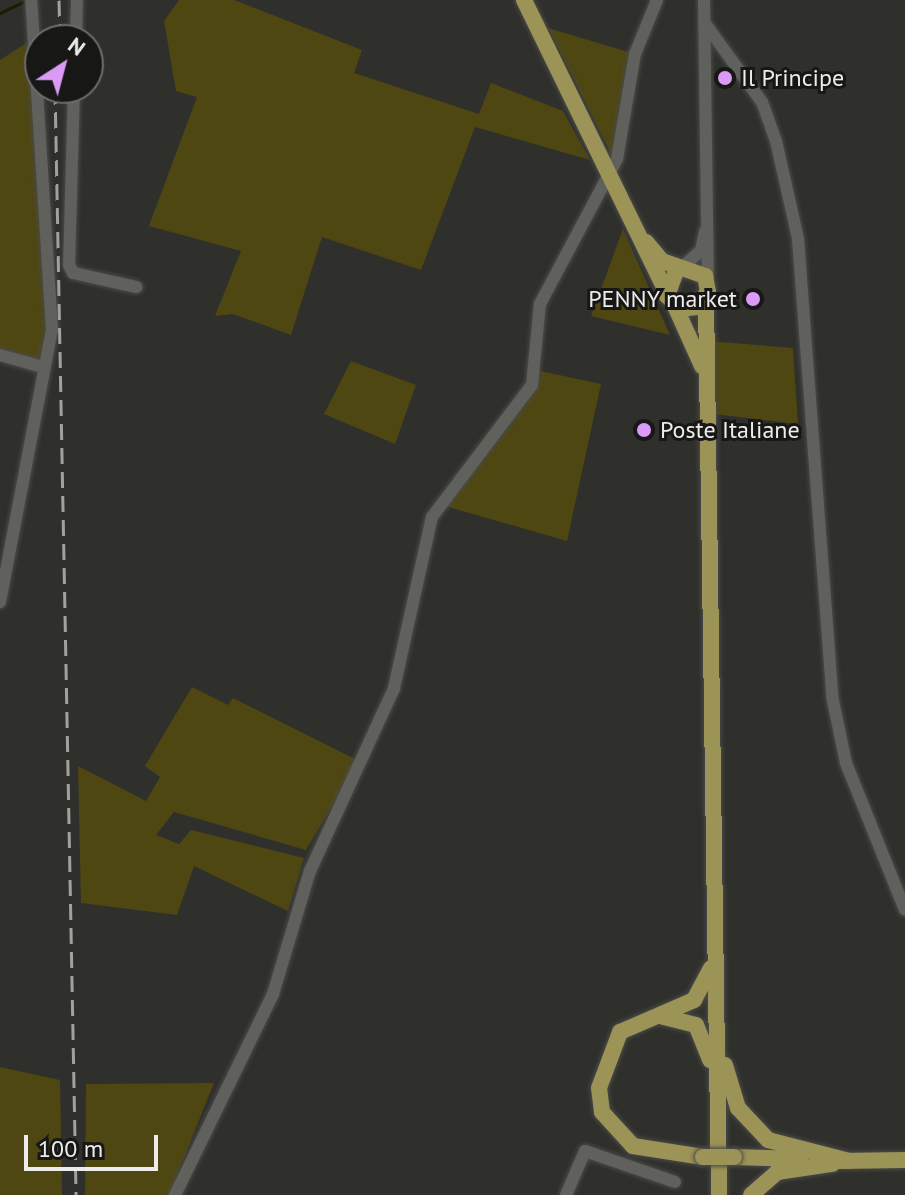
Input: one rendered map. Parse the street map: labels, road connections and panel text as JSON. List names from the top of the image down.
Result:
{
  "places": ["Il Principe", "PENNY market", "Poste Italiane"],
  "scale_bar": "100 m",
  "north": "top right"
}
